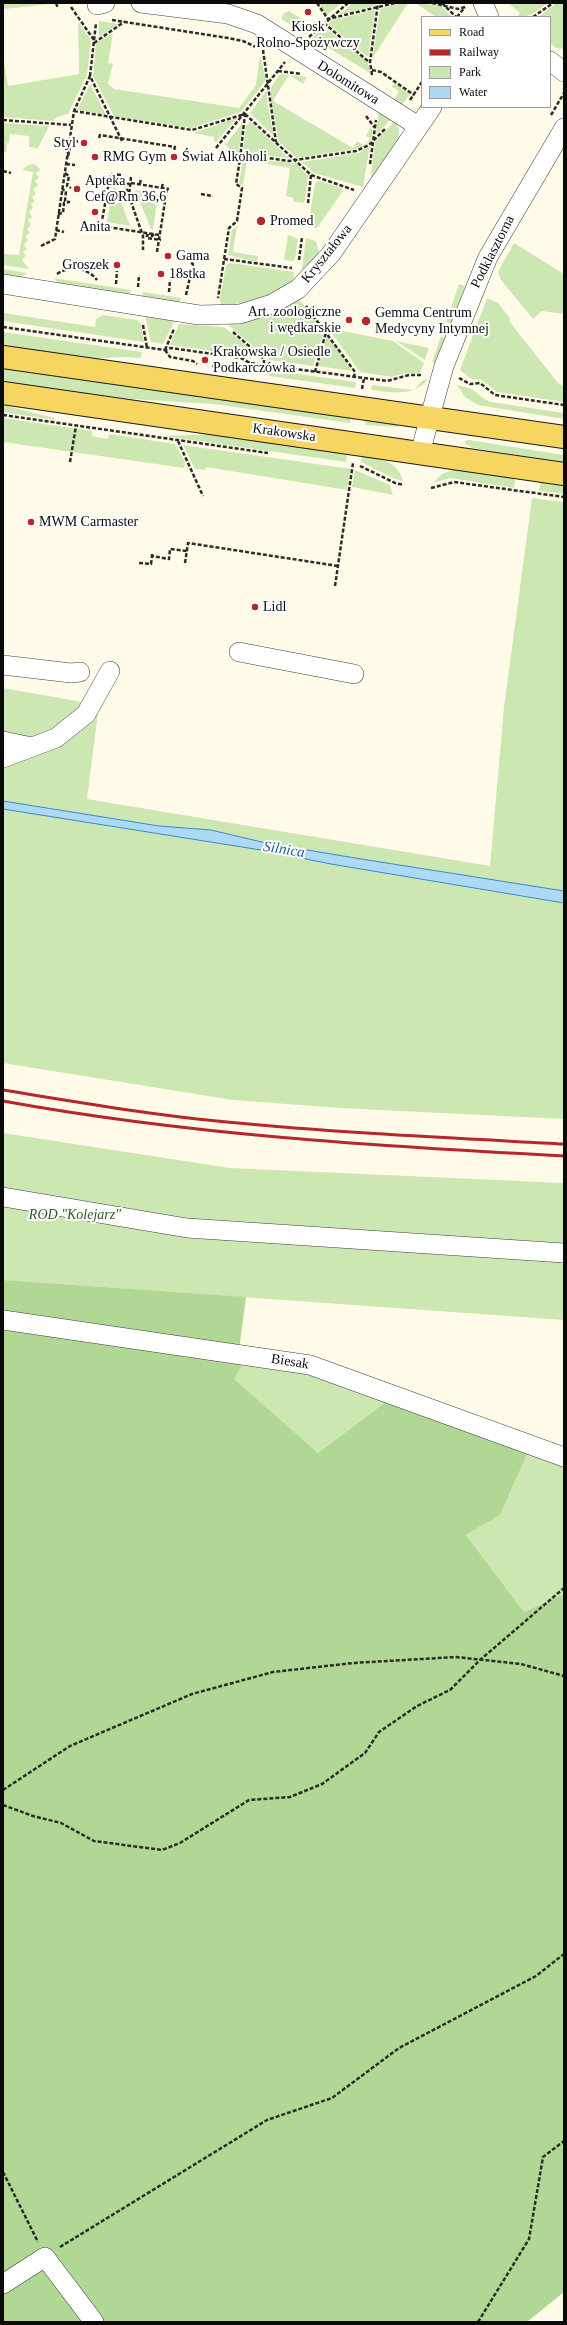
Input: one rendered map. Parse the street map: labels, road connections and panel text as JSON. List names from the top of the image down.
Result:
{
  "streets": {
    "main road": ["Krakowska"],
    "street": [
      "Dolomitowa",
      "Podklasztorna",
      "Kryształowa",
      "Biesak"
    ]
  },
  "crossings": [
    ["Dolomitowa", "Kryształowa"],
    ["Podklasztorna", "Krakowska"]
  ],
  "water": ["Silnica"],
  "parks": ["ROD \"Kolejarz\""],
  "places": [
    "Kiosk Rolno-Spożywczy",
    "Styl",
    "RMG Gym",
    "Świat Alkoholi",
    "Apteka Cef@Rm 36,6",
    "Anita",
    "Promed",
    "Gama",
    "Groszek",
    "18stka",
    "Art. zoologiczne i wędkarskie",
    "Gemma Centrum Medycyny Intymnej",
    "Krakowska / Osiedle Podkarczówka",
    "MWM Carmaster",
    "Lidl"
  ],
  "legend": [
    "Road",
    "Railway",
    "Park",
    "Water"
  ]
}
